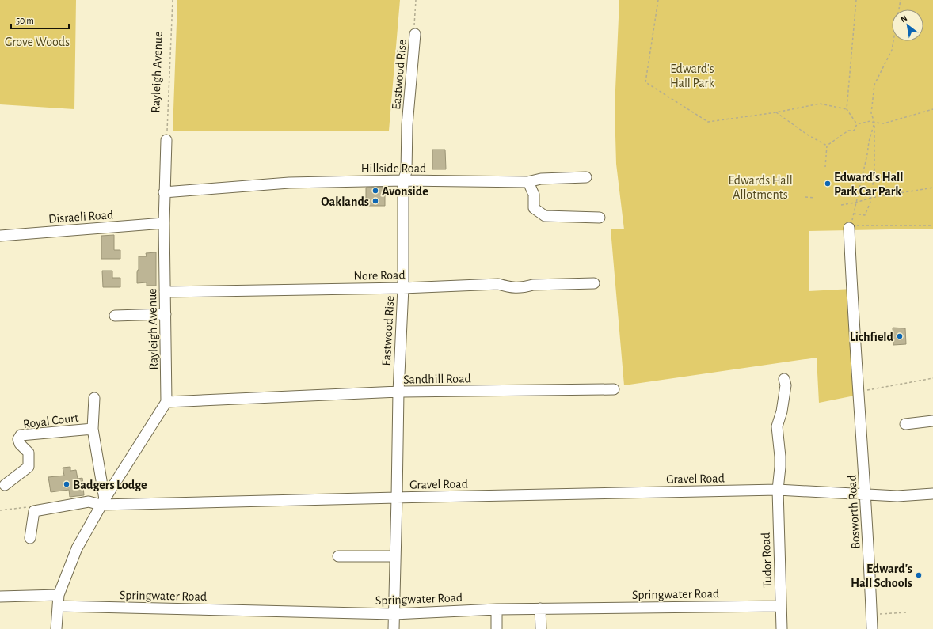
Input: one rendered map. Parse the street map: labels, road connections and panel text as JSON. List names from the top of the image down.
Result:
{
  "streets": {
    "street": [
      "Rayleigh Avenue",
      "Eastwood Rise",
      "Hillside Road",
      "Disraeli Road",
      "Nore Road",
      "Sandhill Road",
      "Royal Court",
      "Gravel Road",
      "Bosworth Road",
      "Tudor Road",
      "Springwater Road"
    ]
  },
  "crossings": [
    ["Rayleigh Avenue", "Hillside Road"],
    ["Rayleigh Avenue", "Disraeli Road"],
    ["Rayleigh Avenue", "Nore Road"],
    ["Rayleigh Avenue", "Sandhill Road"],
    ["Eastwood Rise", "Hillside Road"],
    ["Eastwood Rise", "Nore Road"],
    ["Eastwood Rise", "Sandhill Road"],
    ["Eastwood Rise", "Gravel Road"],
    ["Eastwood Rise", "Springwater Road"],
    ["Gravel Road", "Bosworth Road"],
    ["Gravel Road", "Tudor Road"],
    ["Tudor Road", "Springwater Road"]
  ],
  "parks": ["Grove Woods", "Edward's Hall Park", "Edwards Hall Allotments"],
  "places": [
    "Edward's Hall Park Car Park",
    "Avonside",
    "Oaklands",
    "Lichfield",
    "Badgers Lodge",
    "Edward's Hall Schools"
  ],
  "scale_bar": "50 m",
  "north": "top left"
}
